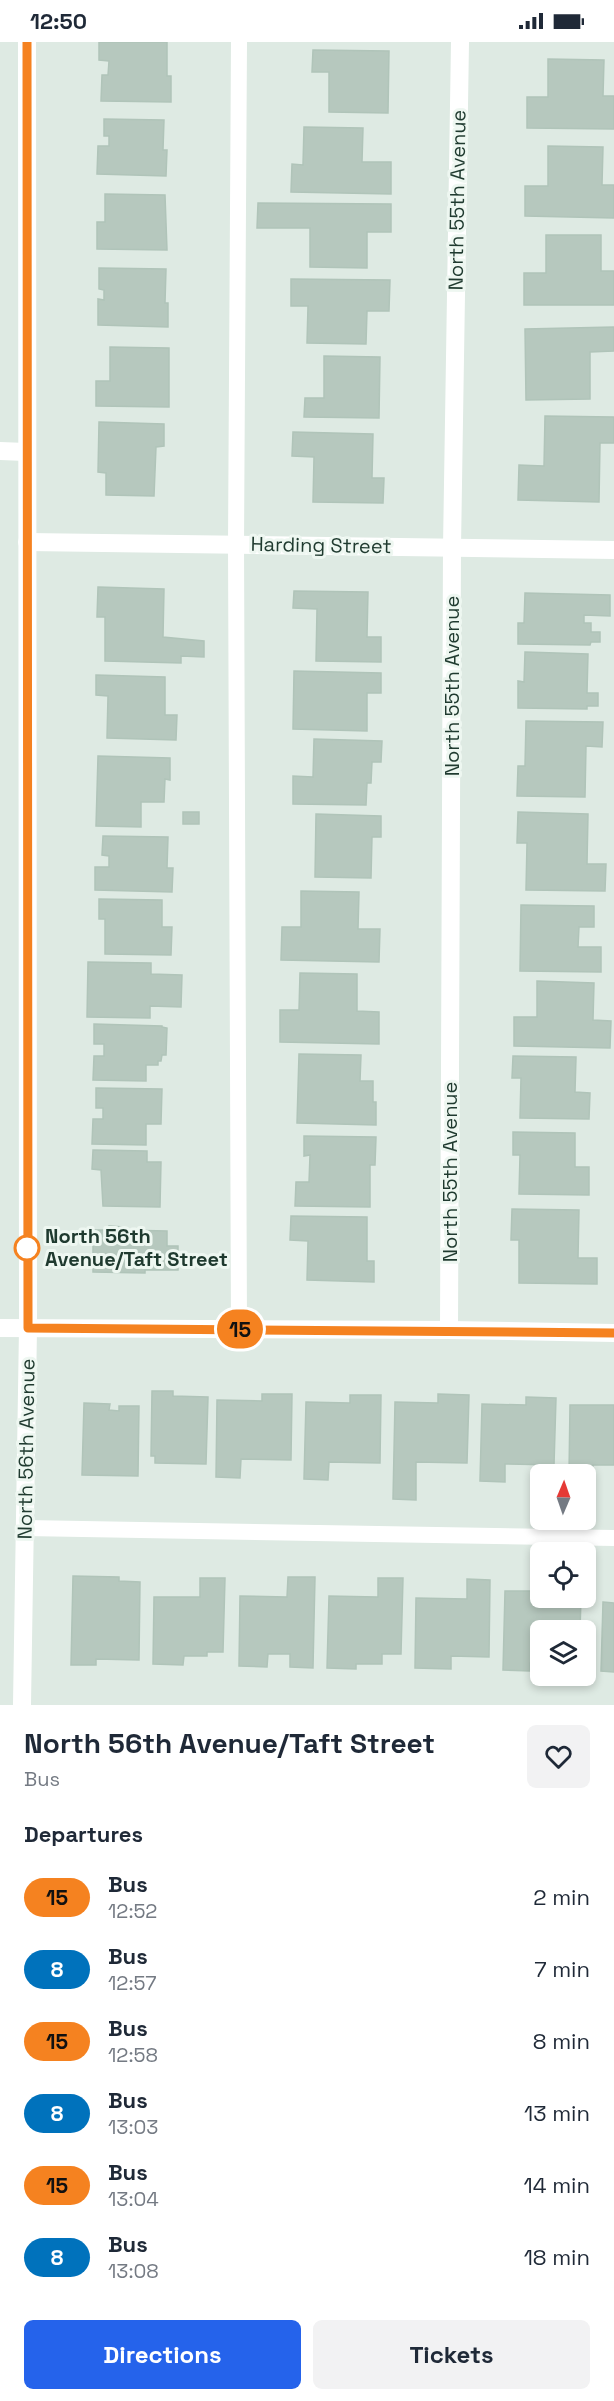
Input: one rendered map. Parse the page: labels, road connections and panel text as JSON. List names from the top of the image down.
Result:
{
  "streets": {
    "street": ["North 55th Avenue", "Harding Street", "North 56th Avenue"]
  },
  "crossings": [
    ["North 55th Avenue", "Harding Street"],
    ["Harding Street", "North 56th Avenue"]
  ],
  "places": ["North 56th Avenue/Taft Street"],
  "lines": ["bus line 15"],
  "north": "top",
  "page": {
    "status": "12:50",
    "on_map": "15",
    "heading": [
      ["North 56th Avenue/Taft Street", "Bus"],
      "Departures"
    ],
    "list": [
      {
        "mark": "15",
        "name": "Bus",
        "note": "12:52",
        "value": "2 min"
      },
      {
        "mark": "8",
        "name": "Bus",
        "note": "12:57",
        "value": "7 min"
      },
      {
        "mark": "15",
        "name": "Bus",
        "note": "12:58",
        "value": "8 min"
      },
      {
        "mark": "8",
        "name": "Bus",
        "note": "13:03",
        "value": "13 min"
      },
      {
        "mark": "15",
        "name": "Bus",
        "note": "13:04",
        "value": "14 min"
      },
      {
        "mark": "8",
        "name": "Bus",
        "note": "13:08",
        "value": "18 min"
      }
    ],
    "buttons": ["Directions", "Tickets"]
  }
}
